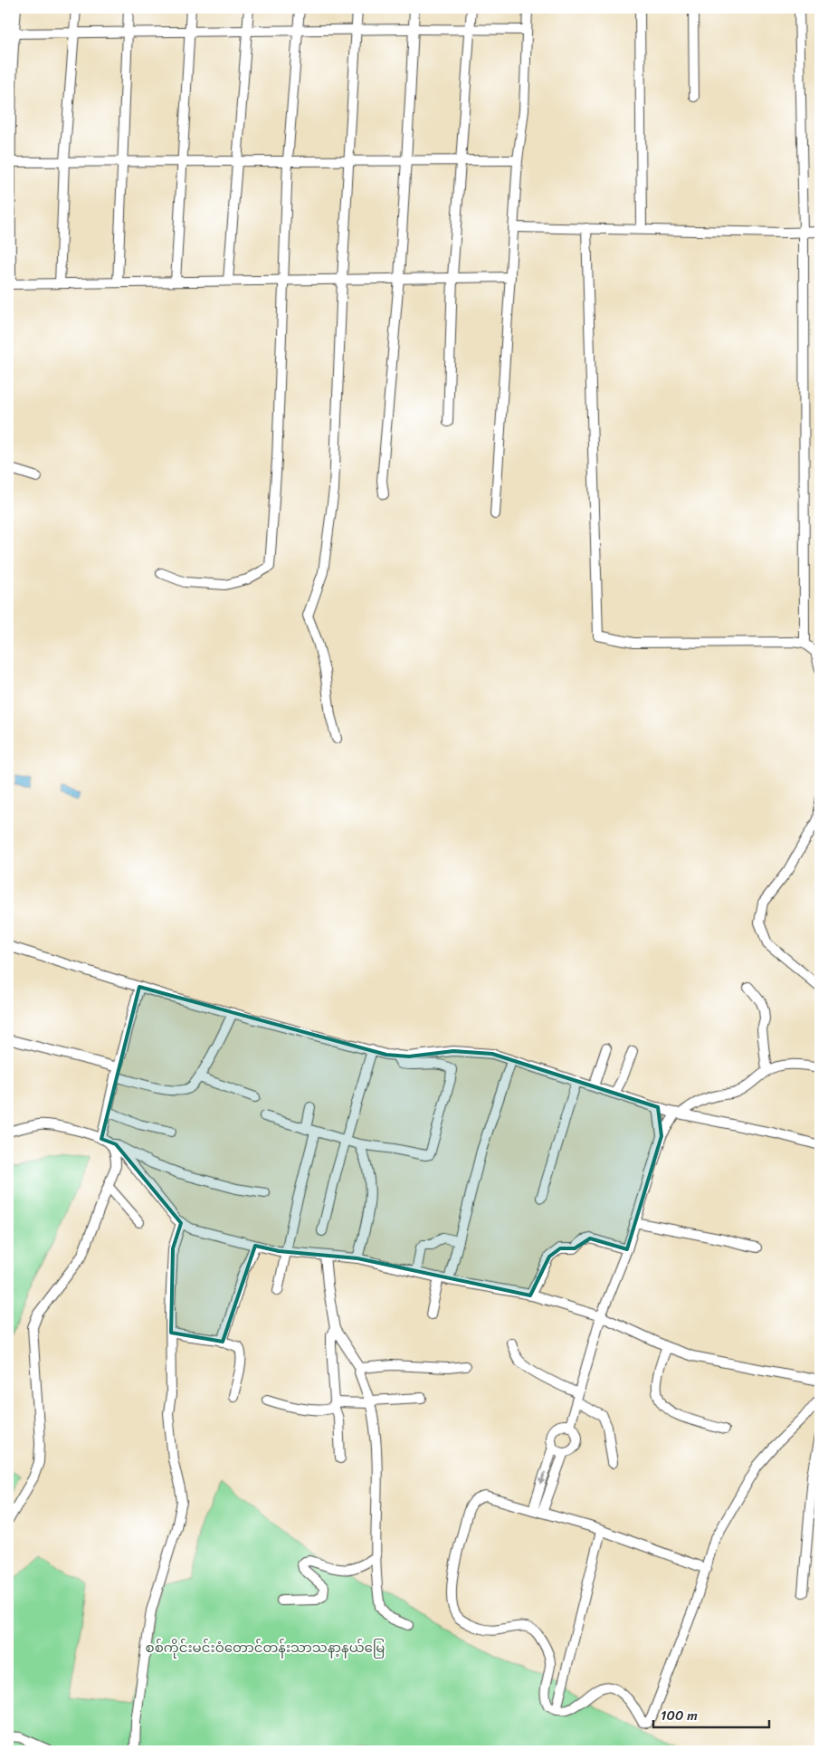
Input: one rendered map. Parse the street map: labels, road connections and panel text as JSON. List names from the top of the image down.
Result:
{
  "parks": ["စစ်ကိုင်းမင်းဝံတောင်တန်းသာသနာ့နယ်မြေ"],
  "scale_bar": "100 m"
}
